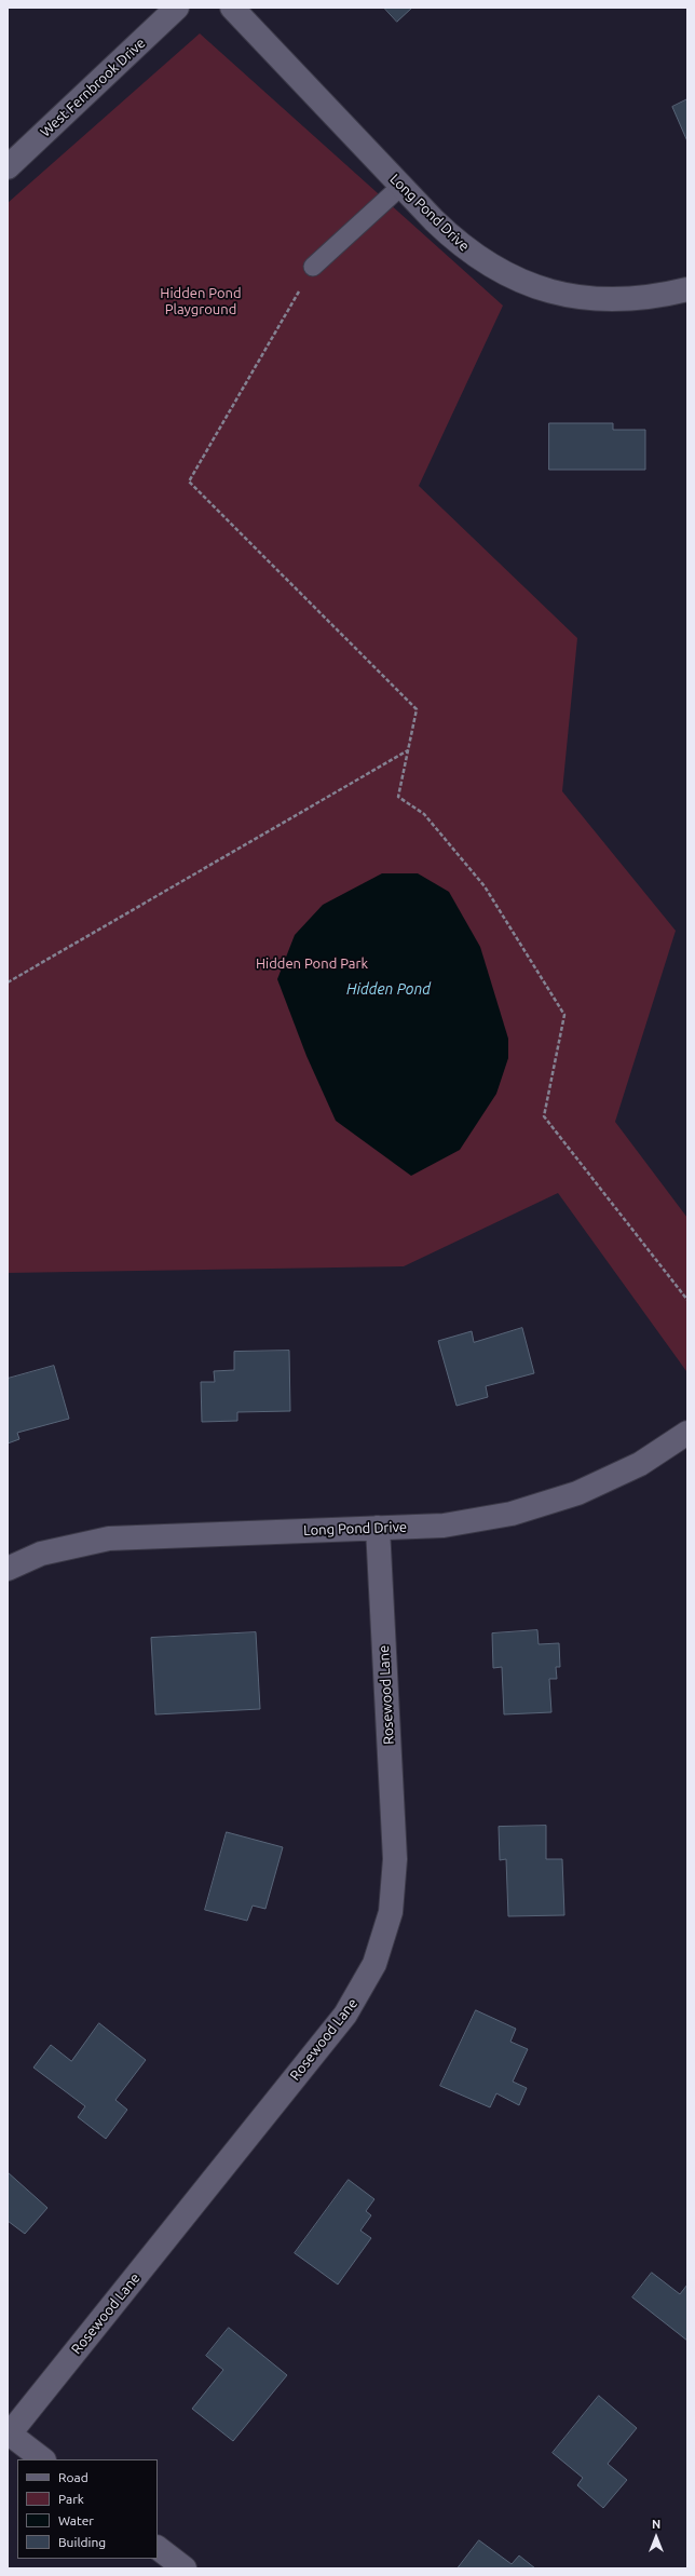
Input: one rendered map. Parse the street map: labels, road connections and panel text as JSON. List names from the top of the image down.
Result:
{
  "streets": {
    "street": ["West Fernbrook Drive", "Long Pond Drive", "Rosewood Lane"]
  },
  "crossings": [
    ["Long Pond Drive", "Rosewood Lane"]
  ],
  "water": ["Hidden Pond"],
  "parks": ["Hidden Pond Playground", "Hidden Pond Park"],
  "legend": [
    "Road",
    "Park",
    "Water",
    "Building"
  ],
  "north": "top"
}
